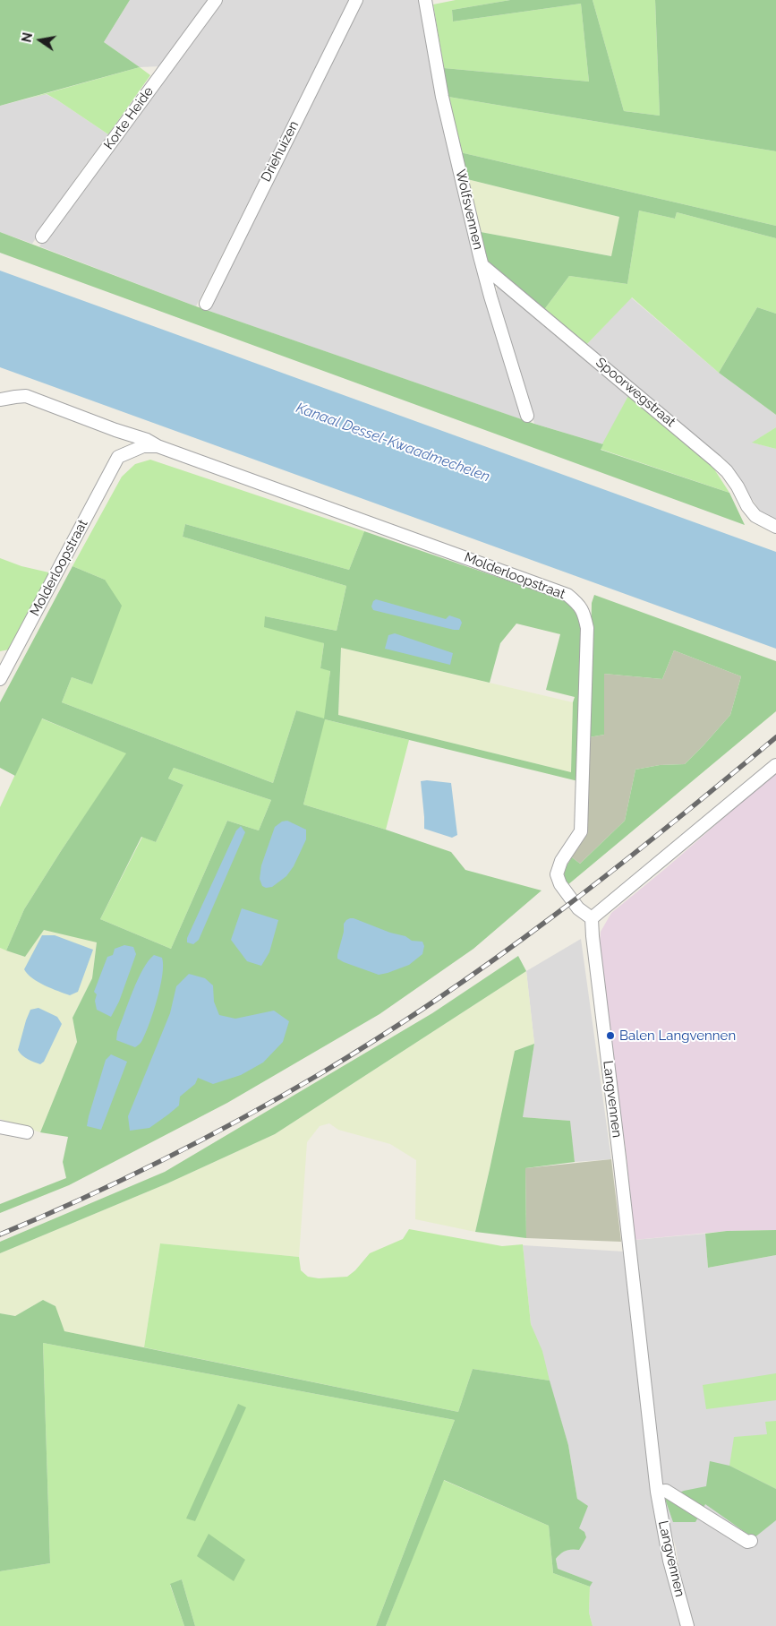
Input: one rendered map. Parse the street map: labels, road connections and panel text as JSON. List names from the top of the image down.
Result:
{
  "streets": {
    "street": [
      "Korte Heide",
      "Driehuizen",
      "Wolfsvennen",
      "Spoorwegstraat",
      "Molderloopstraat",
      "Langvennen"
    ]
  },
  "crossings": [
    ["Wolfsvennen", "Spoorwegstraat"],
    ["Molderloopstraat", "Langvennen"]
  ],
  "water": ["Kanaal Dessel-Kwaadmechelen"],
  "places": ["Balen Langvennen"],
  "north": "left"
}
